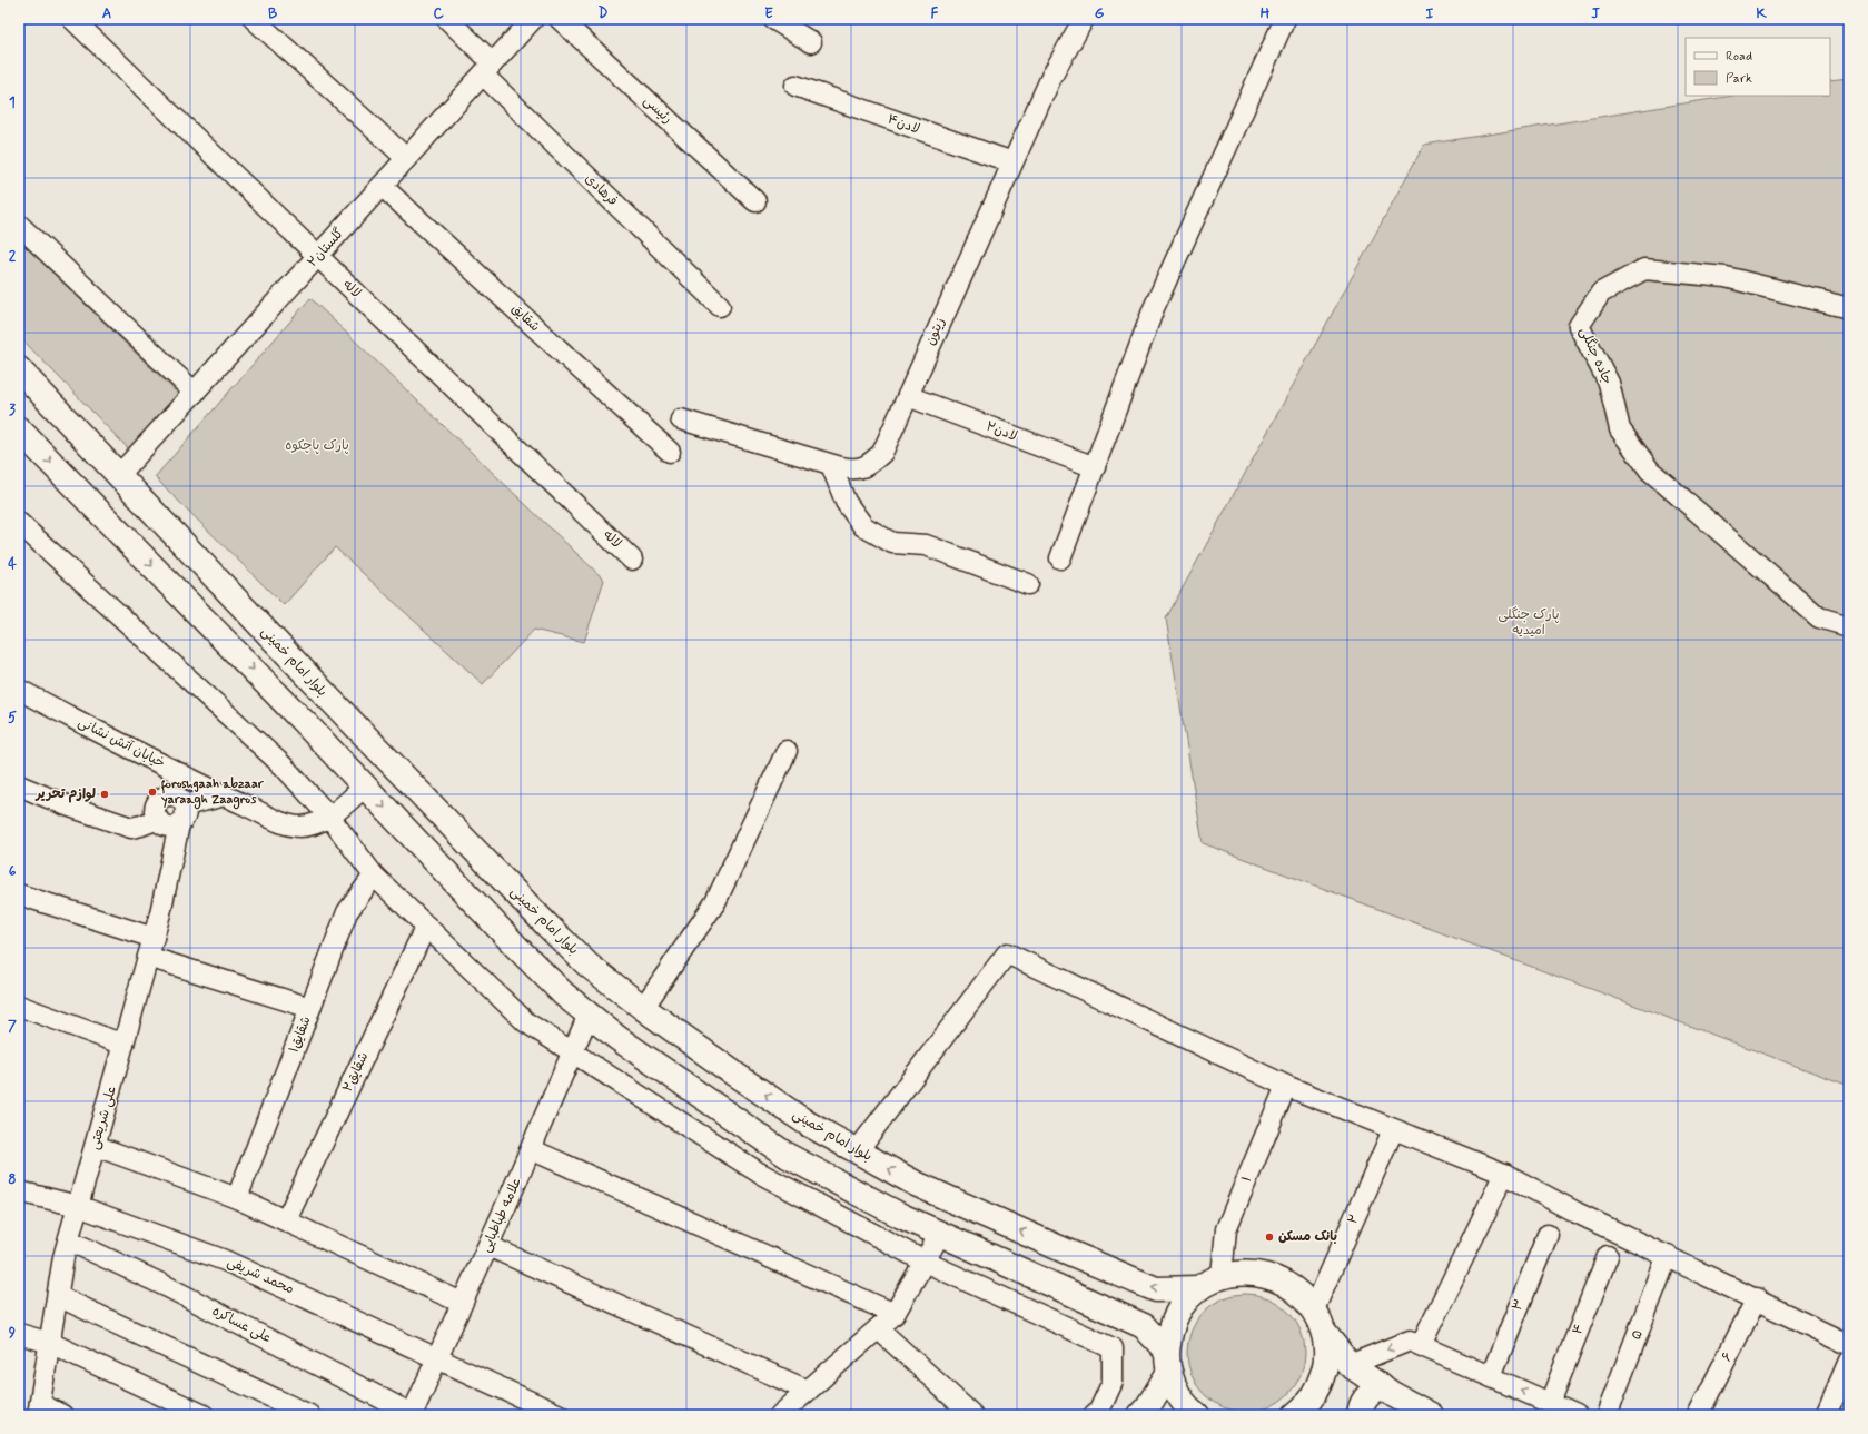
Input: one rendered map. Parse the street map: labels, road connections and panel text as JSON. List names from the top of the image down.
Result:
{
  "streets": {
    "main road": ["بلوار امام خمینی"],
    "street": [
      "رئیسی",
      "لادن۴",
      "فرهادی",
      "گلستان۲",
      "لاله",
      "شقایق",
      "زیتون",
      "جاده جنگلی",
      "لادن۲",
      "خیابان آتش نشانی",
      "شقایق۱",
      "شقایق۲",
      "علی شریعتی",
      "۱",
      "علامه طباطبایی",
      "۲",
      "محمد شریفی",
      "۳",
      "علی عساکره",
      "۴",
      "۵",
      "۶"
    ]
  },
  "crossings": [
    ["لادن۴", "زیتون"],
    ["فرهادی", "گلستان۲"],
    ["گلستان۲", "لاله"],
    ["گلستان۲", "شقایق"],
    ["گلستان۲", "بلوار امام خمینی"],
    ["زیتون", "لادن۲"],
    ["علی شریعتی", "محمد شریفی"],
    ["علی شریعتی", "علی عساکره"],
    ["علامه طباطبایی", "محمد شریفی"],
    ["علامه طباطبایی", "علی عساکره"]
  ],
  "parks": ["پارک پاچکوه", "پارک جنگلی امیدیه"],
  "places": ["foroshgaah abzaar yaraagh Zaagros", "لوازم تحریر", "بانک مسکن"],
  "legend": ["Road", "Park"],
  "grid": {
    "columns": [
      "A",
      "B",
      "C",
      "D",
      "E",
      "F",
      "G",
      "H",
      "I",
      "J",
      "K"
    ],
    "rows": [
      "1",
      "2",
      "3",
      "4",
      "5",
      "6",
      "7",
      "8",
      "9"
    ]
  }
}
